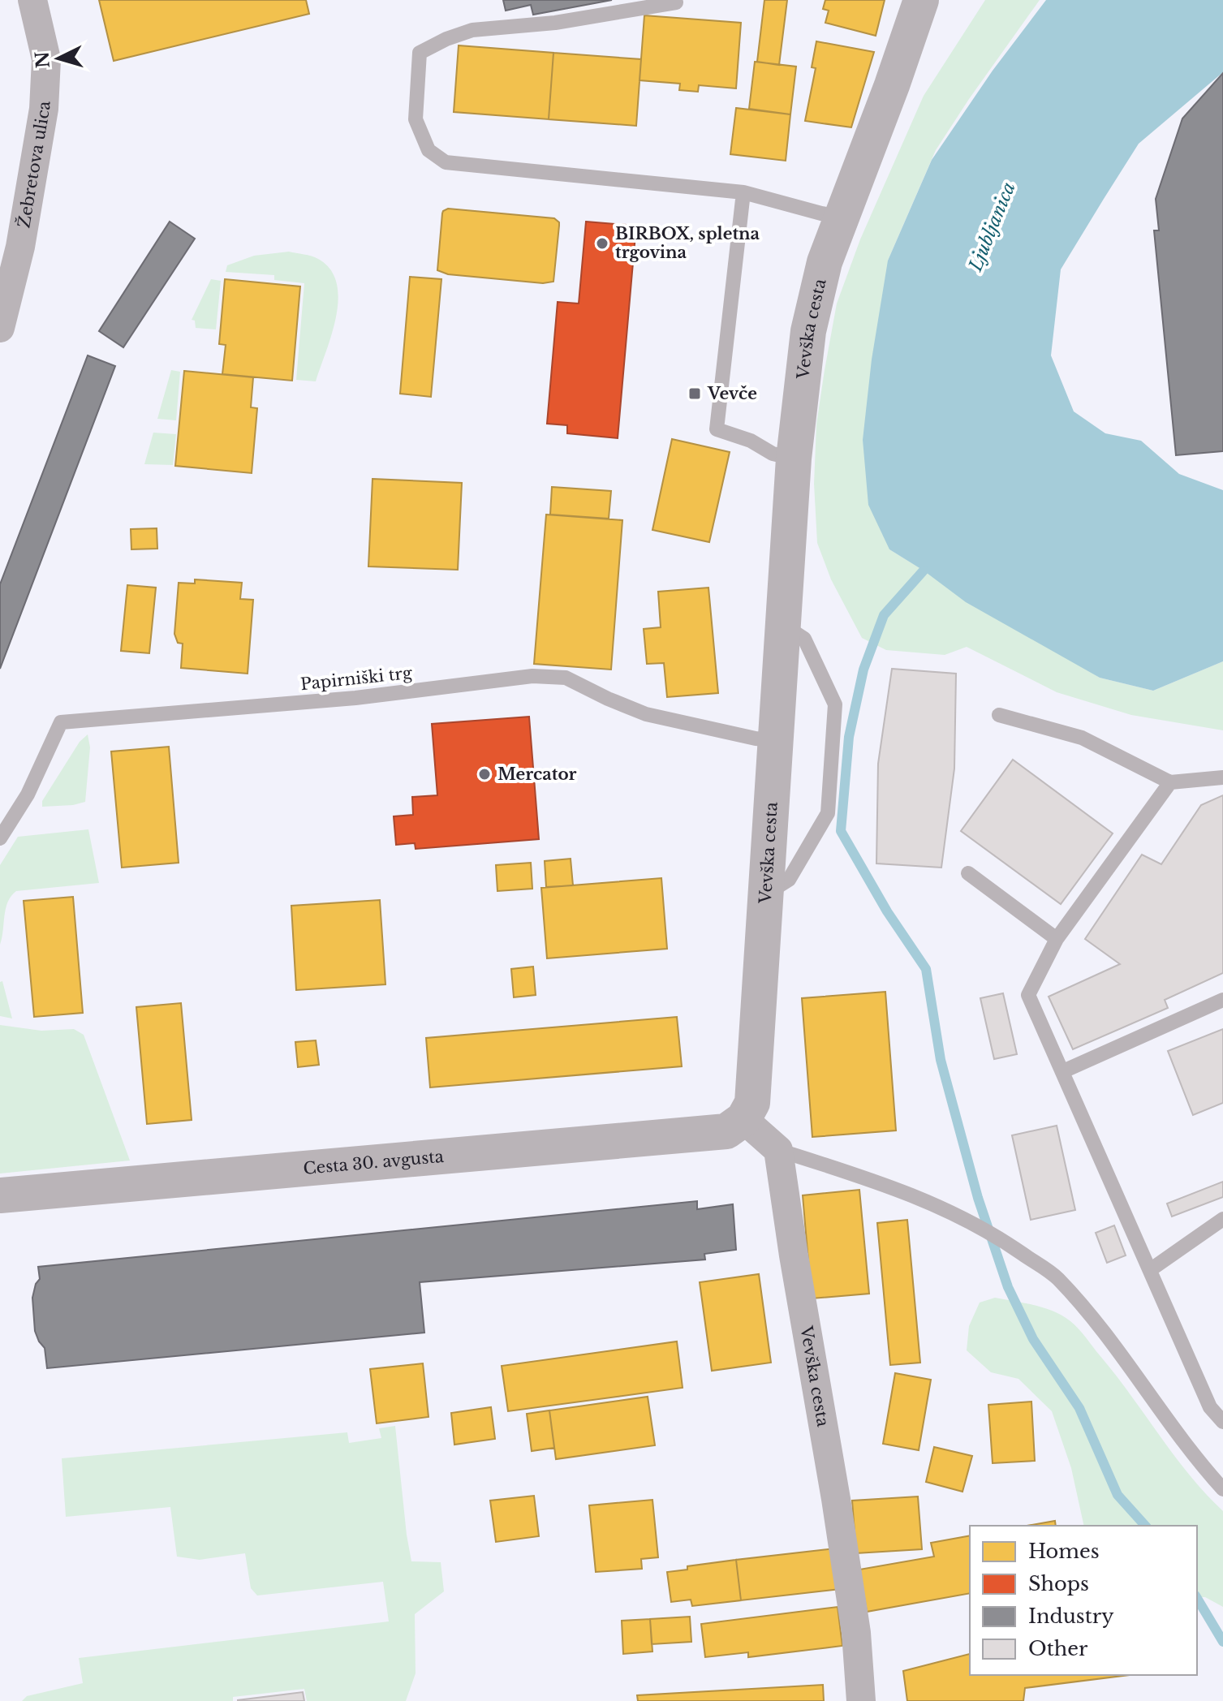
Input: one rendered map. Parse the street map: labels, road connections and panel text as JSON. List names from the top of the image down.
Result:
{
  "streets": {
    "street": ["Žebretova ulica", "Vevška cesta", "Cesta 30. avgusta"],
    "lane": ["Papirniški trg"]
  },
  "crossings": [
    ["Vevška cesta", "Papirniški trg"],
    ["Vevška cesta", "Cesta 30. avgusta"]
  ],
  "water": ["Ljubljanica"],
  "places": {
    "other": ["BIRBOX, spletna trgovina", "Mercator"],
    "transit": ["Vevče"]
  },
  "legend": [
    "Homes",
    "Shops",
    "Industry",
    "Other"
  ],
  "north": "left"
}
